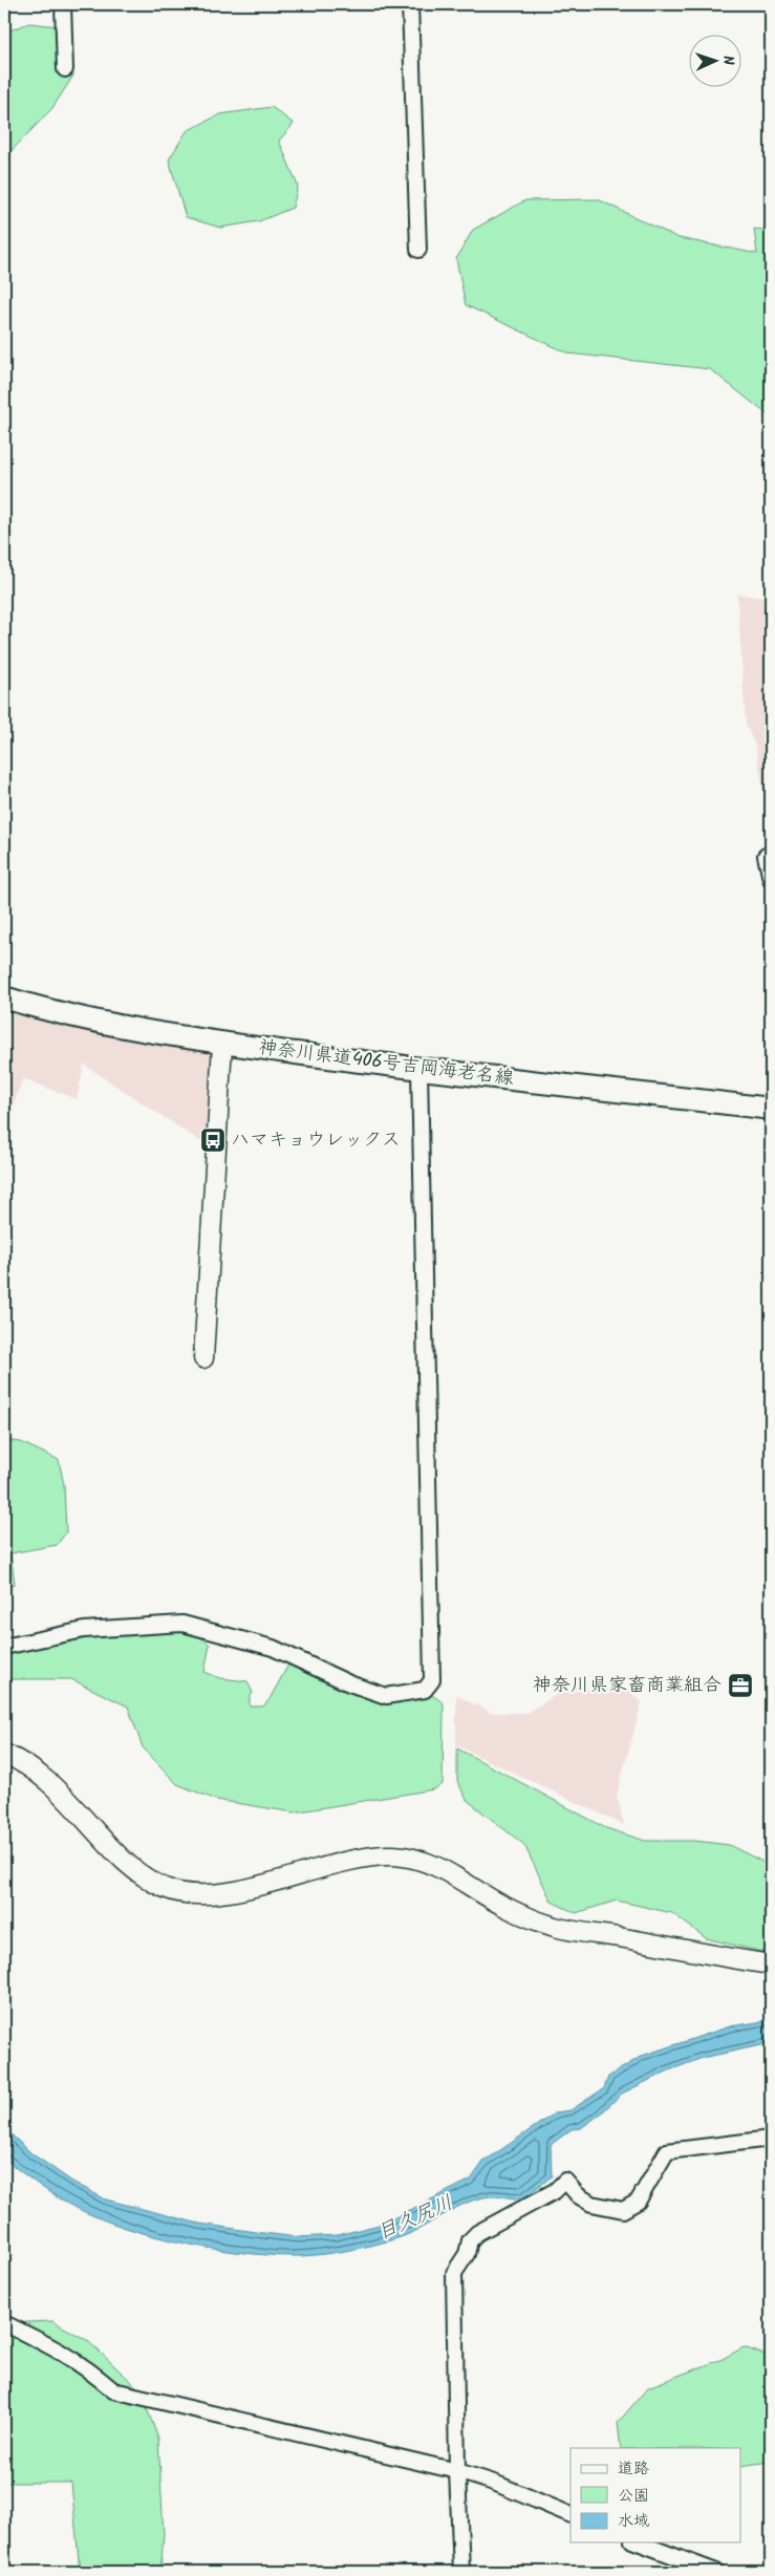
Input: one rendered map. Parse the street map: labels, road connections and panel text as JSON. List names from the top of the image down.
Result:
{
  "streets": {
    "main road": ["神奈川県道406号吉岡海老名線"]
  },
  "water": ["目久尻川"],
  "places": {
    "bus stop": ["ハマキョウレックス"],
    "office": ["神奈川県家畜商業組合"]
  },
  "legend": ["道路", "公園", "水域"],
  "north": "right"
}
